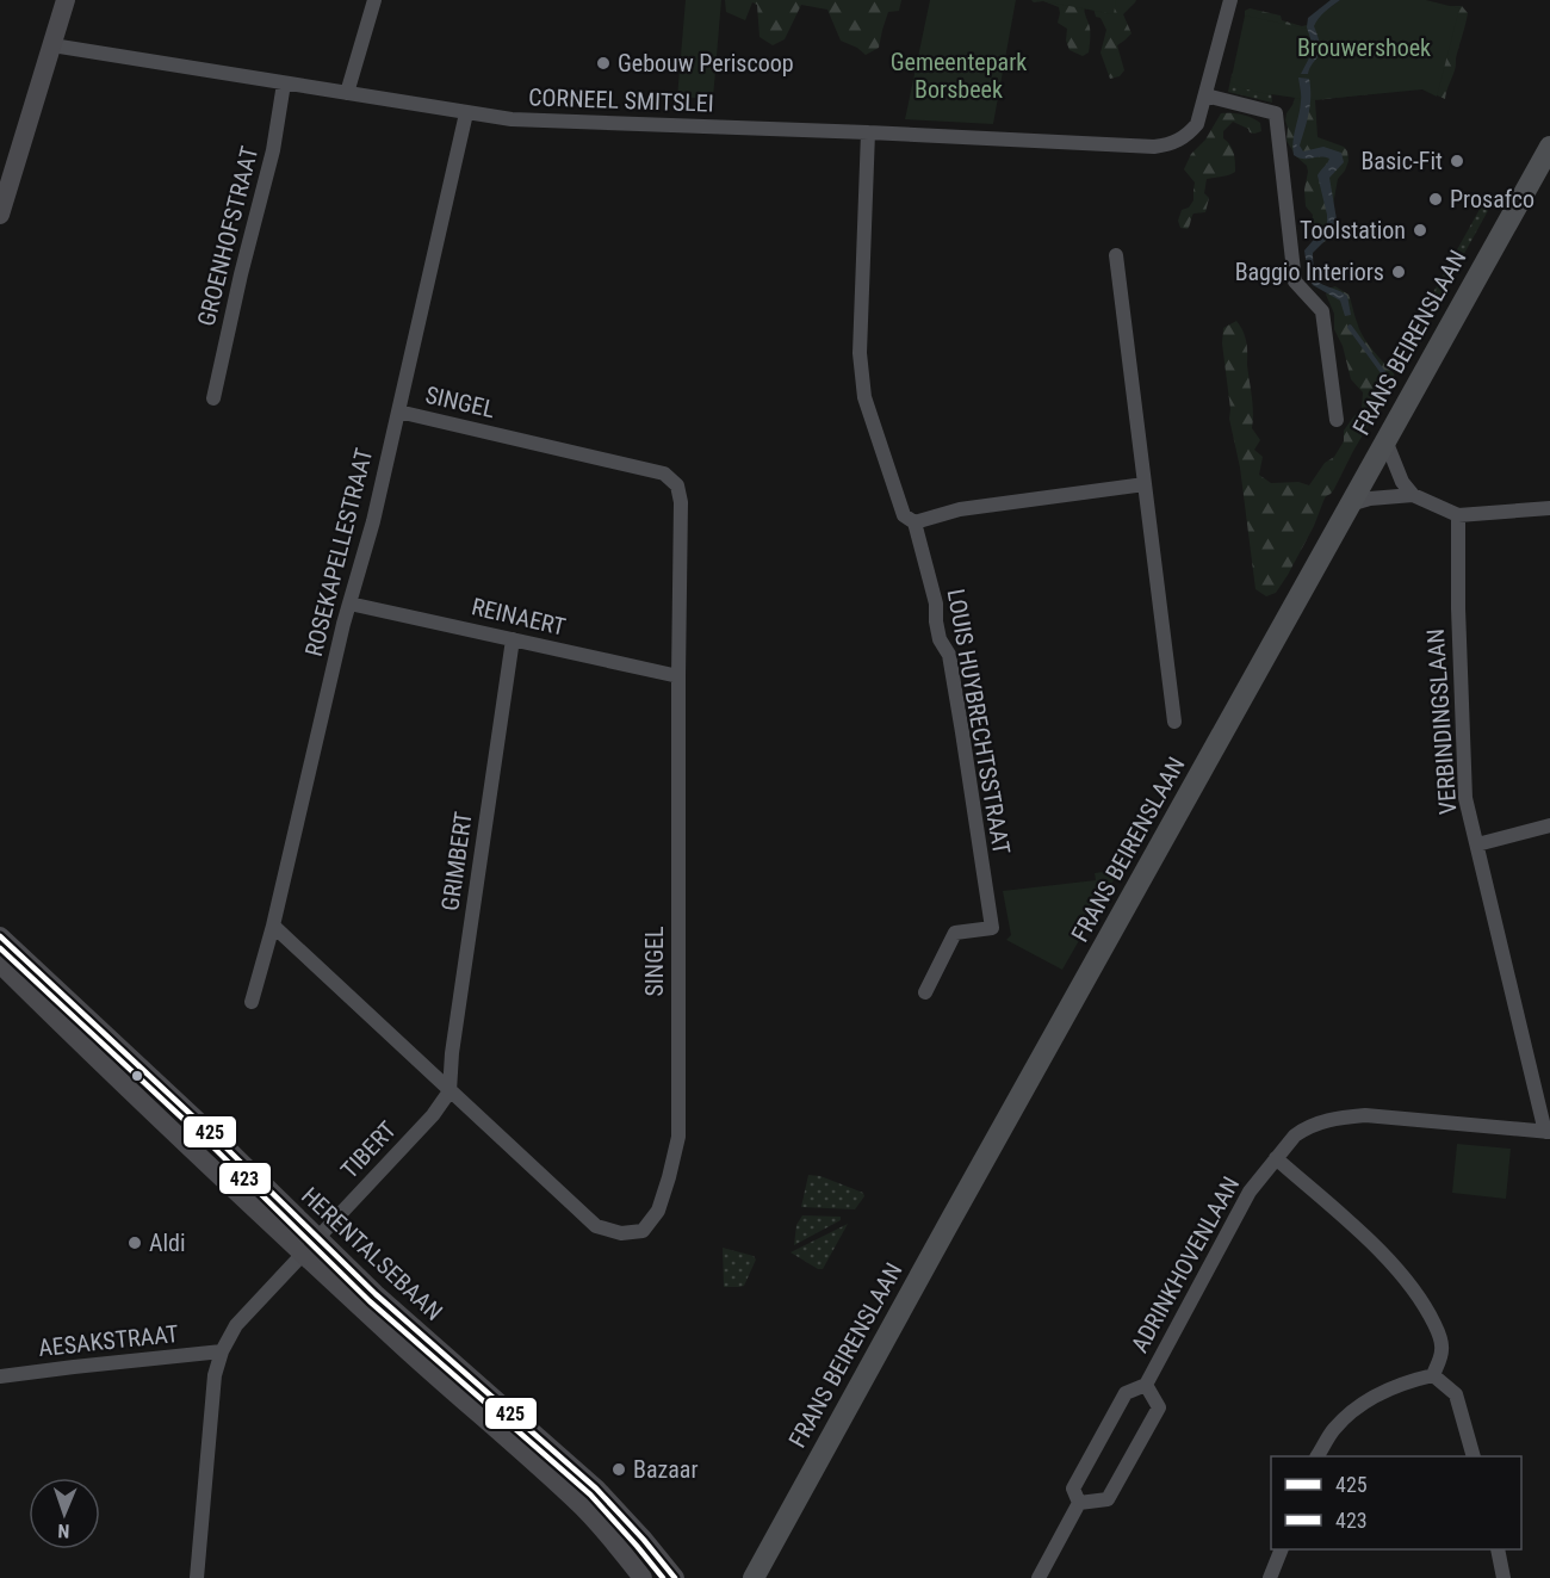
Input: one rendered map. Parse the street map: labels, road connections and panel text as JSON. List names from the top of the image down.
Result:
{
  "streets": {
    "main road": ["FRANS BEIRENSLAAN", "HERENTALSEBAAN"],
    "street": [
      "CORNEEL SMITSLEI",
      "GROENHOFSTRAAT",
      "SINGEL",
      "ROSEKAPELLESTRAAT",
      "REINAERT",
      "LOUIS HUYBRECHTSSTRAAT",
      "VERBINDINGSLAAN",
      "GRIMBERT",
      "TIBERT",
      "ADRINKHOVENLAAN",
      "AESAKSTRAAT"
    ]
  },
  "crossings": [
    ["CORNEEL SMITSLEI", "GROENHOFSTRAAT"],
    ["CORNEEL SMITSLEI", "ROSEKAPELLESTRAAT"],
    ["CORNEEL SMITSLEI", "LOUIS HUYBRECHTSSTRAAT"],
    ["SINGEL", "ROSEKAPELLESTRAAT"],
    ["SINGEL", "REINAERT"],
    ["SINGEL", "GRIMBERT"],
    ["SINGEL", "TIBERT"],
    ["ROSEKAPELLESTRAAT", "REINAERT"],
    ["REINAERT", "GRIMBERT"],
    ["VERBINDINGSLAAN", "ADRINKHOVENLAAN"],
    ["GRIMBERT", "TIBERT"],
    ["TIBERT", "HERENTALSEBAAN"],
    ["TIBERT", "AESAKSTRAAT"]
  ],
  "parks": ["Brouwershoek", "Gemeentepark Borsbeek"],
  "places": [
    "Gebouw Periscoop",
    "Basic-Fit",
    "Prosafco",
    "Toolstation",
    "Baggio Interiors",
    "Aldi",
    "Bazaar"
  ],
  "lines": ["transit line 425", "transit line 423"],
  "legend": ["425", "423"],
  "north": "bottom"
}
